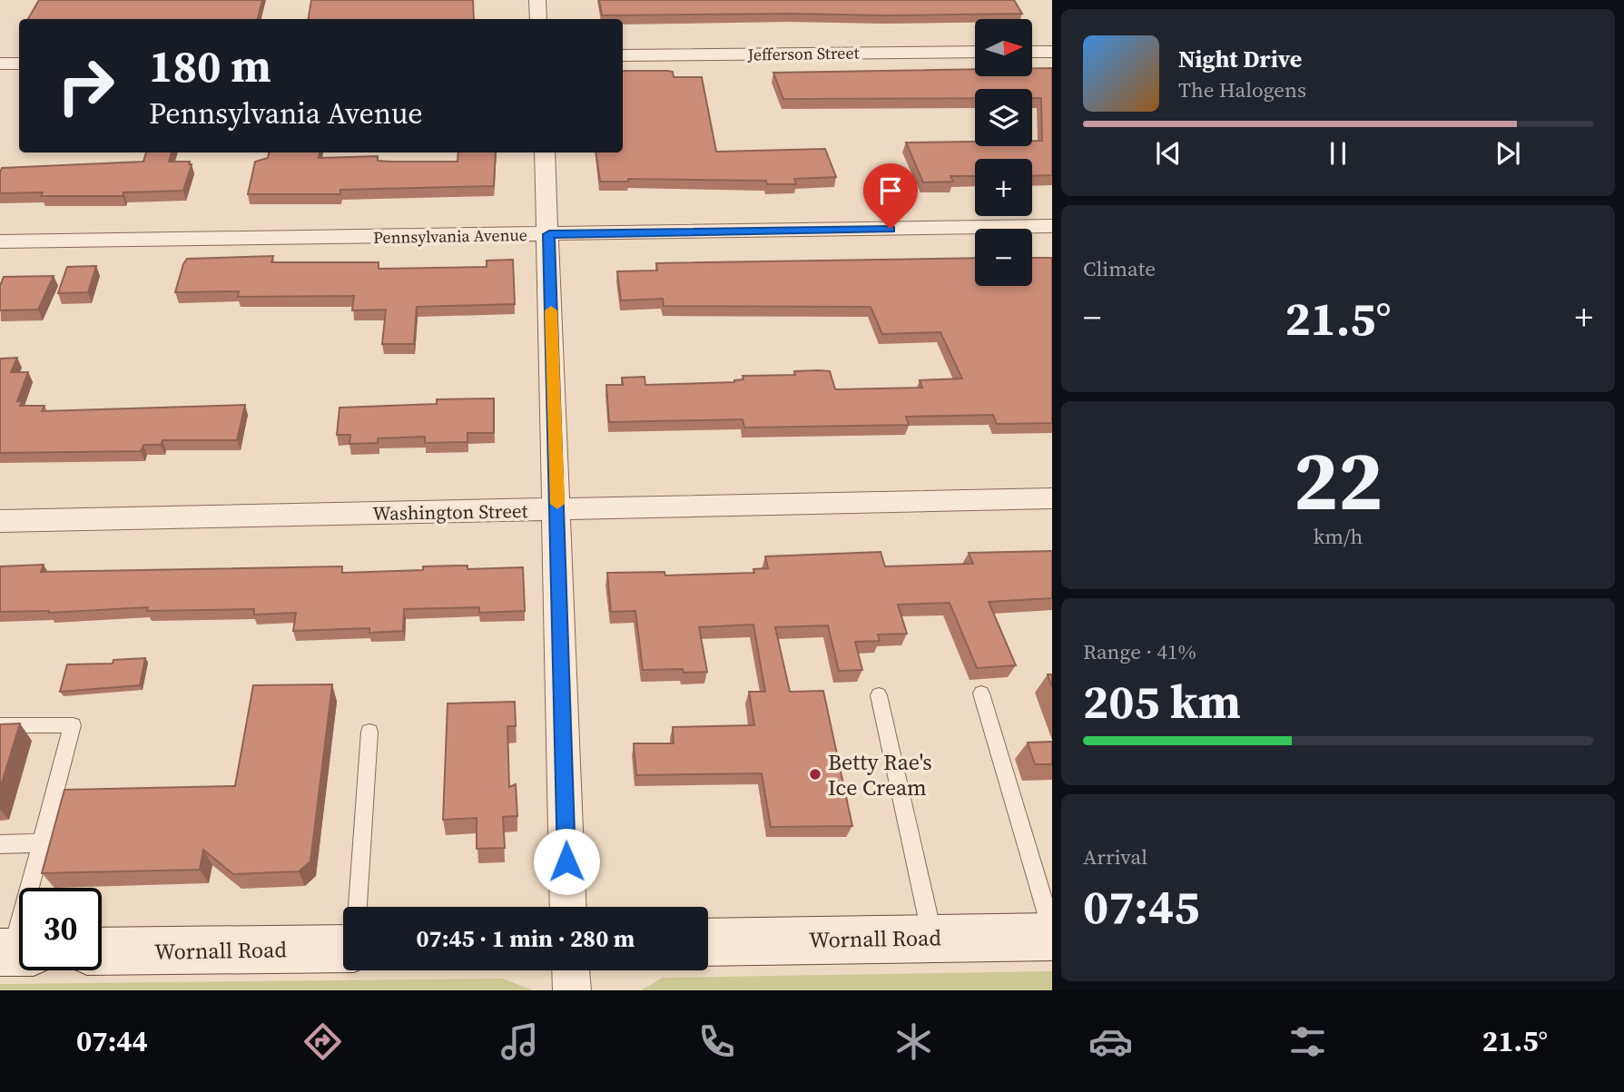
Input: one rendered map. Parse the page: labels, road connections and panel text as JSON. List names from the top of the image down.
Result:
{
  "streets": {
    "main road": ["Wornall Road"],
    "street": ["Jefferson Street", "Pennsylvania Avenue", "Washington Street"]
  },
  "places": ["Betty Rae's Ice Cream"],
  "north": "right",
  "page": {
    "map_buttons": ["+", "−"],
    "turn": ["180 m", "Pennsylvania Avenue"],
    "song": ["Night Drive", "The Halogens"],
    "tile": [
      "Climate",
      ["22", "km/h"],
      ["Range · 41%", "205 km"],
      ["Arrival", "07:45"]
    ],
    "heat": ["−", "21.5°", "+"],
    "limit": "30",
    "trip": "07:45 · 1 min · 280 m",
    "tabs": ["07:44", "21.5°"]
  }
}
